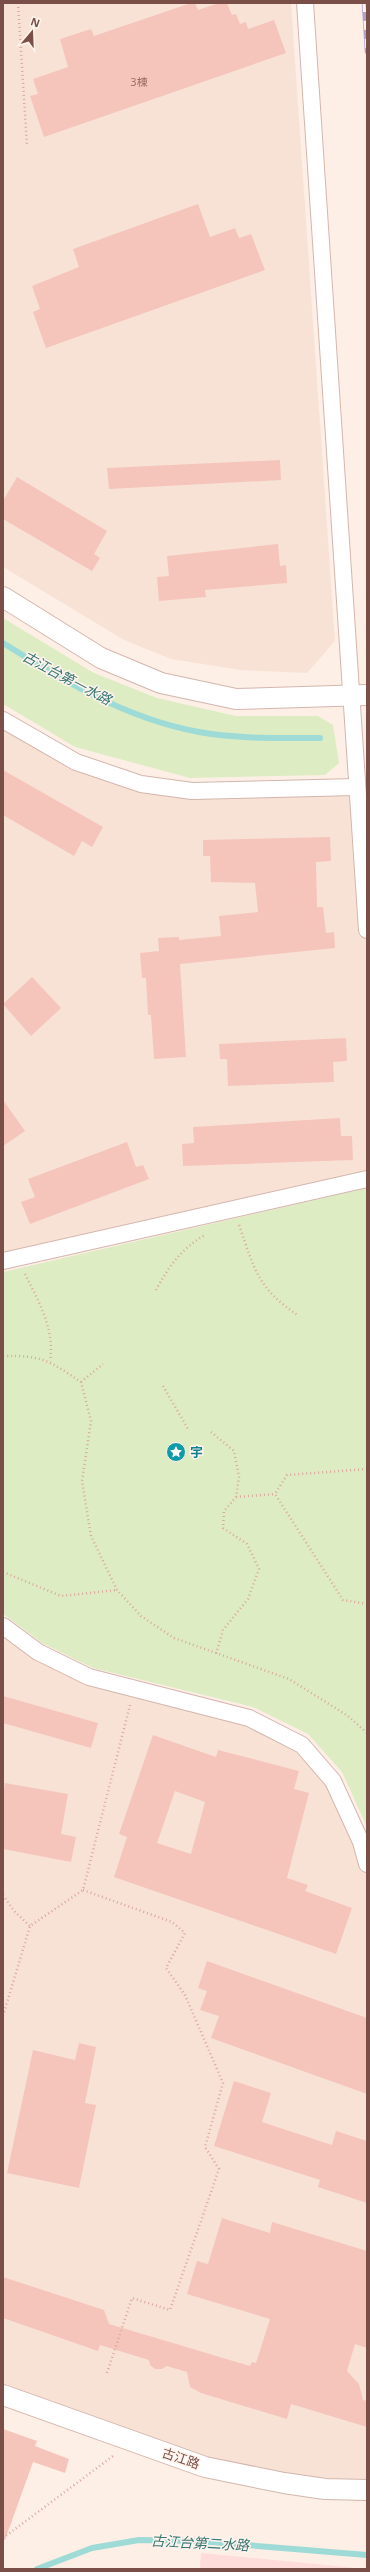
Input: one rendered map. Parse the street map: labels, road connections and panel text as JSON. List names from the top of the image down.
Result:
{
  "streets": {
    "street": ["古江路"]
  },
  "water": ["古江台第一水路", "古江台第二水路"],
  "places": {
    "place": ["宇"]
  },
  "house_numbers": ["3棟"],
  "north": "top"
}
